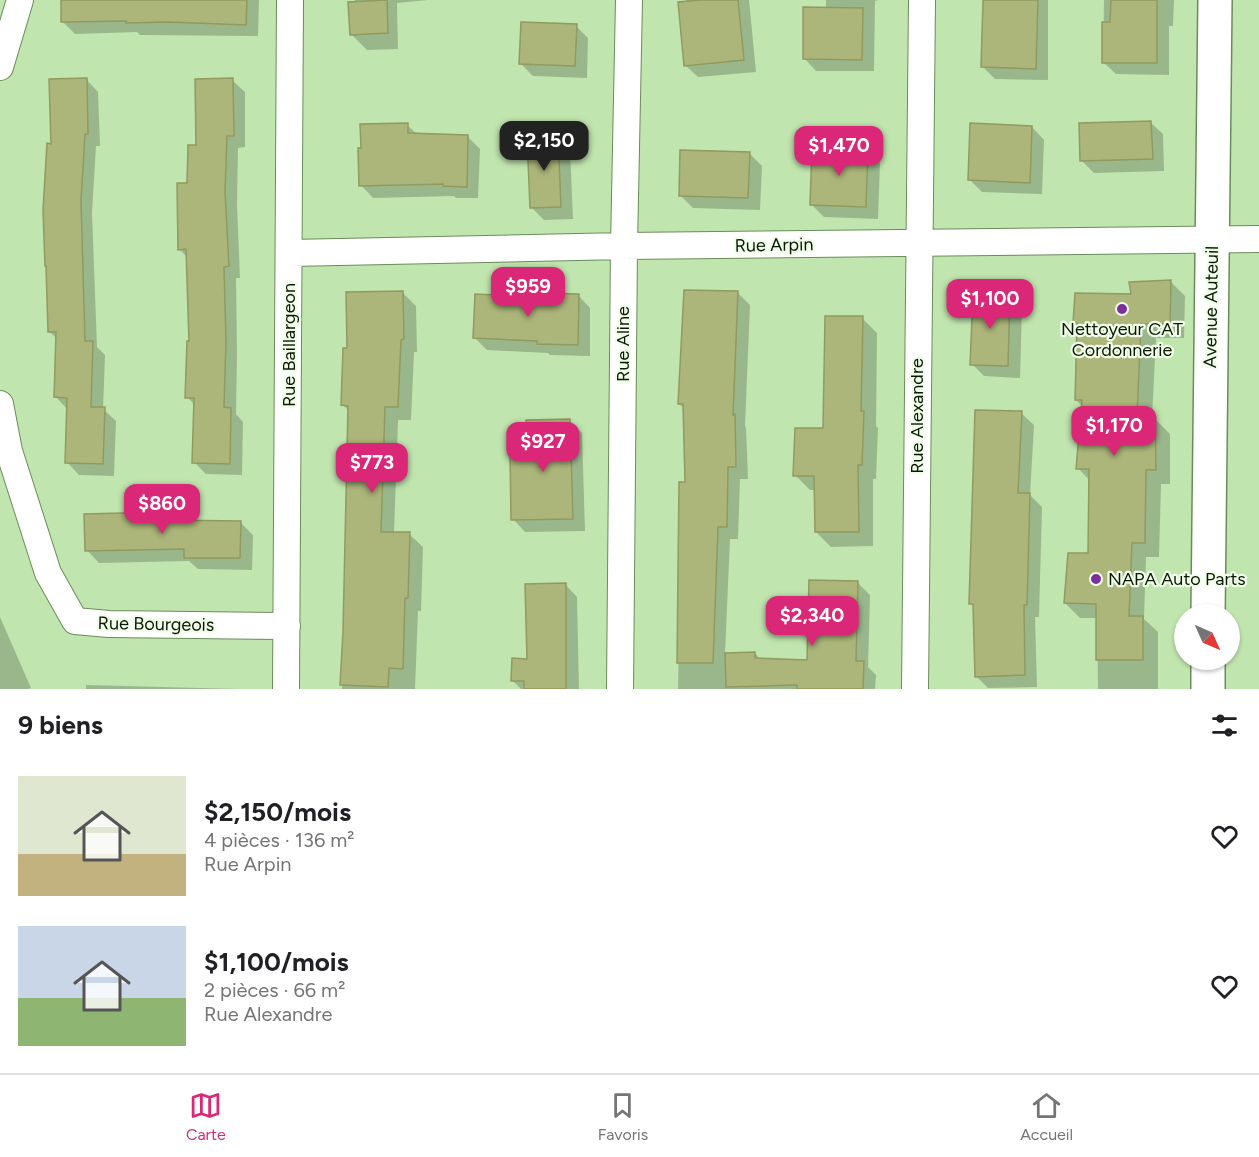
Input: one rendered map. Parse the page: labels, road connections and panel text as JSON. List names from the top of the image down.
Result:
{
  "streets": {
    "street": [
      "Rue Arpin",
      "Avenue Auteuil",
      "Rue Aline",
      "Rue Baillargeon",
      "Rue Alexandre",
      "Rue Bourgeois"
    ]
  },
  "crossings": [
    ["Rue Arpin", "Avenue Auteuil"],
    ["Rue Arpin", "Rue Aline"],
    ["Rue Arpin", "Rue Baillargeon"],
    ["Rue Arpin", "Rue Alexandre"],
    ["Rue Baillargeon", "Rue Bourgeois"]
  ],
  "places": ["Nettoyeur CAT Cordonnerie", "NAPA Auto Parts"],
  "north": "bottom right",
  "page": {
    "price": [
      "$2,150",
      "$1,470",
      "$959",
      "$1,100",
      "$1,170",
      "$927",
      "$773",
      "$860",
      "$2,340"
    ],
    "heading": "9 biens",
    "list": [
      {
        "name": "$2,150/mois",
        "note": "4 pièces · 136 m² · Rue Arpin"
      },
      {
        "name": "$1,100/mois",
        "note": "2 pièces · 66 m² · Rue Alexandre"
      }
    ],
    "tabs": ["Carte", "Favoris", "Accueil"]
  }
}
